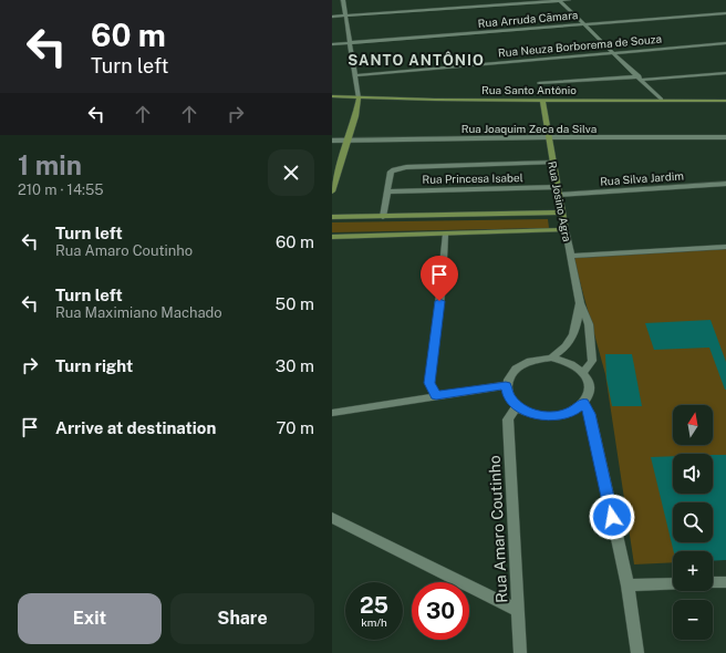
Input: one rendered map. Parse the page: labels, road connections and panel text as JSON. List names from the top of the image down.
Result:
{
  "streets": {
    "main road": ["Rua Santo Antônio", "Rua Josino Agra"],
    "street": [
      "Rua Arruda Cãmara",
      "Rua Neuza Borborema de Souza",
      "Rua Joaquim Zeca da Silva",
      "Rua Princesa Isabel",
      "Rua Silva Jardim",
      "Rua Amaro Coutinho"
    ]
  },
  "crossings": [
    ["Rua Santo Antônio", "Rua Josino Agra"],
    ["Rua Joaquim Zeca da Silva", "Rua Josino Agra"],
    ["Rua Princesa Isabel", "Rua Silva Jardim"],
    ["Rua Princesa Isabel", "Rua Josino Agra"],
    ["Rua Silva Jardim", "Rua Josino Agra"],
    ["Rua Josino Agra", "Rua Amaro Coutinho"]
  ],
  "districts": ["SANTO ANTÔNIO"],
  "north": "top",
  "page": {
    "turn": ["60 m", "Turn left"],
    "heading": ["1 min", "210 m · 14:55"],
    "list": [
      {
        "name": "Turn left",
        "note": "Rua Amaro Coutinho",
        "value": "60 m"
      },
      {
        "name": "Turn left",
        "note": "Rua Maximiano Machado",
        "value": "50 m"
      },
      {
        "name": "Turn right",
        "value": "30 m"
      },
      {
        "name": "Arrive at destination",
        "value": "70 m"
      }
    ],
    "map_buttons": ["+", "−"],
    "speed": "25 km/h",
    "limit": "30",
    "buttons": ["Exit", "Share"]
  }
}
